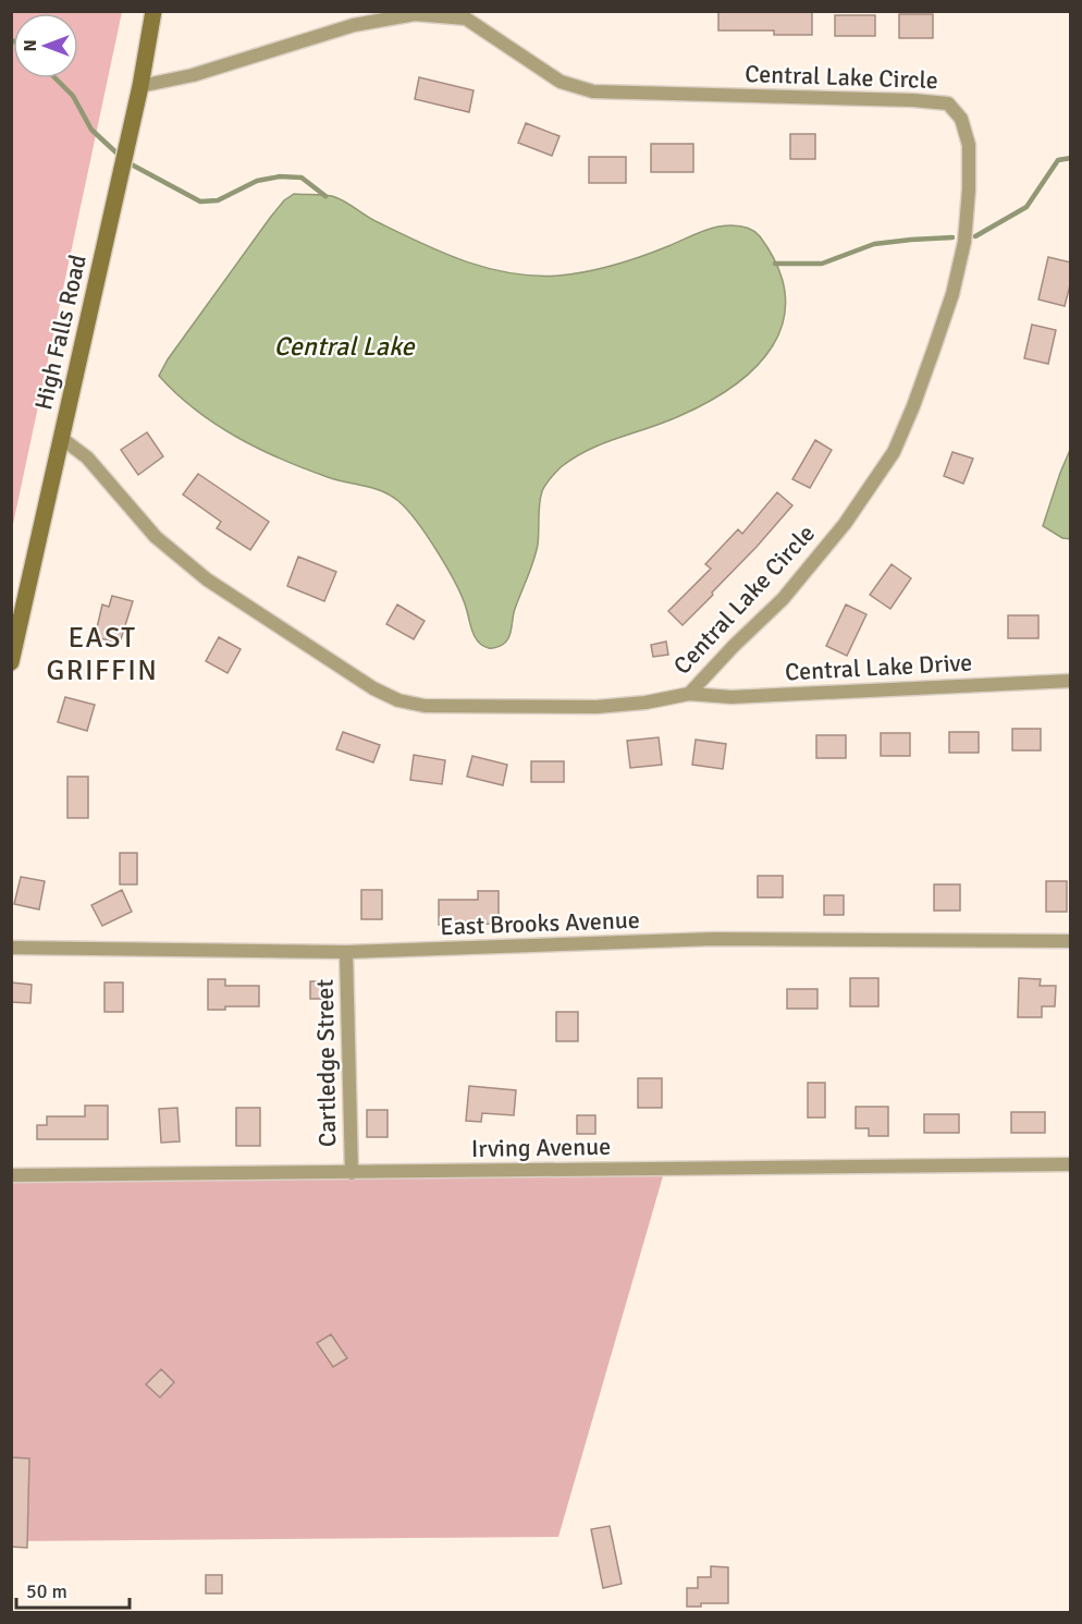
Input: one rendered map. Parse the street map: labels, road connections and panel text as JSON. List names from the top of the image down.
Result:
{
  "streets": {
    "street": [
      "Central Lake Circle",
      "High Falls Road",
      "Central Lake Drive",
      "East Brooks Avenue",
      "Cartledge Street",
      "Irving Avenue"
    ]
  },
  "crossings": [
    ["Central Lake Circle", "High Falls Road"],
    ["Central Lake Circle", "Central Lake Drive"],
    ["East Brooks Avenue", "Cartledge Street"],
    ["Cartledge Street", "Irving Avenue"]
  ],
  "districts": ["EAST GRIFFIN"],
  "water": ["Central Lake"],
  "scale_bar": "50 m",
  "north": "left"
}
